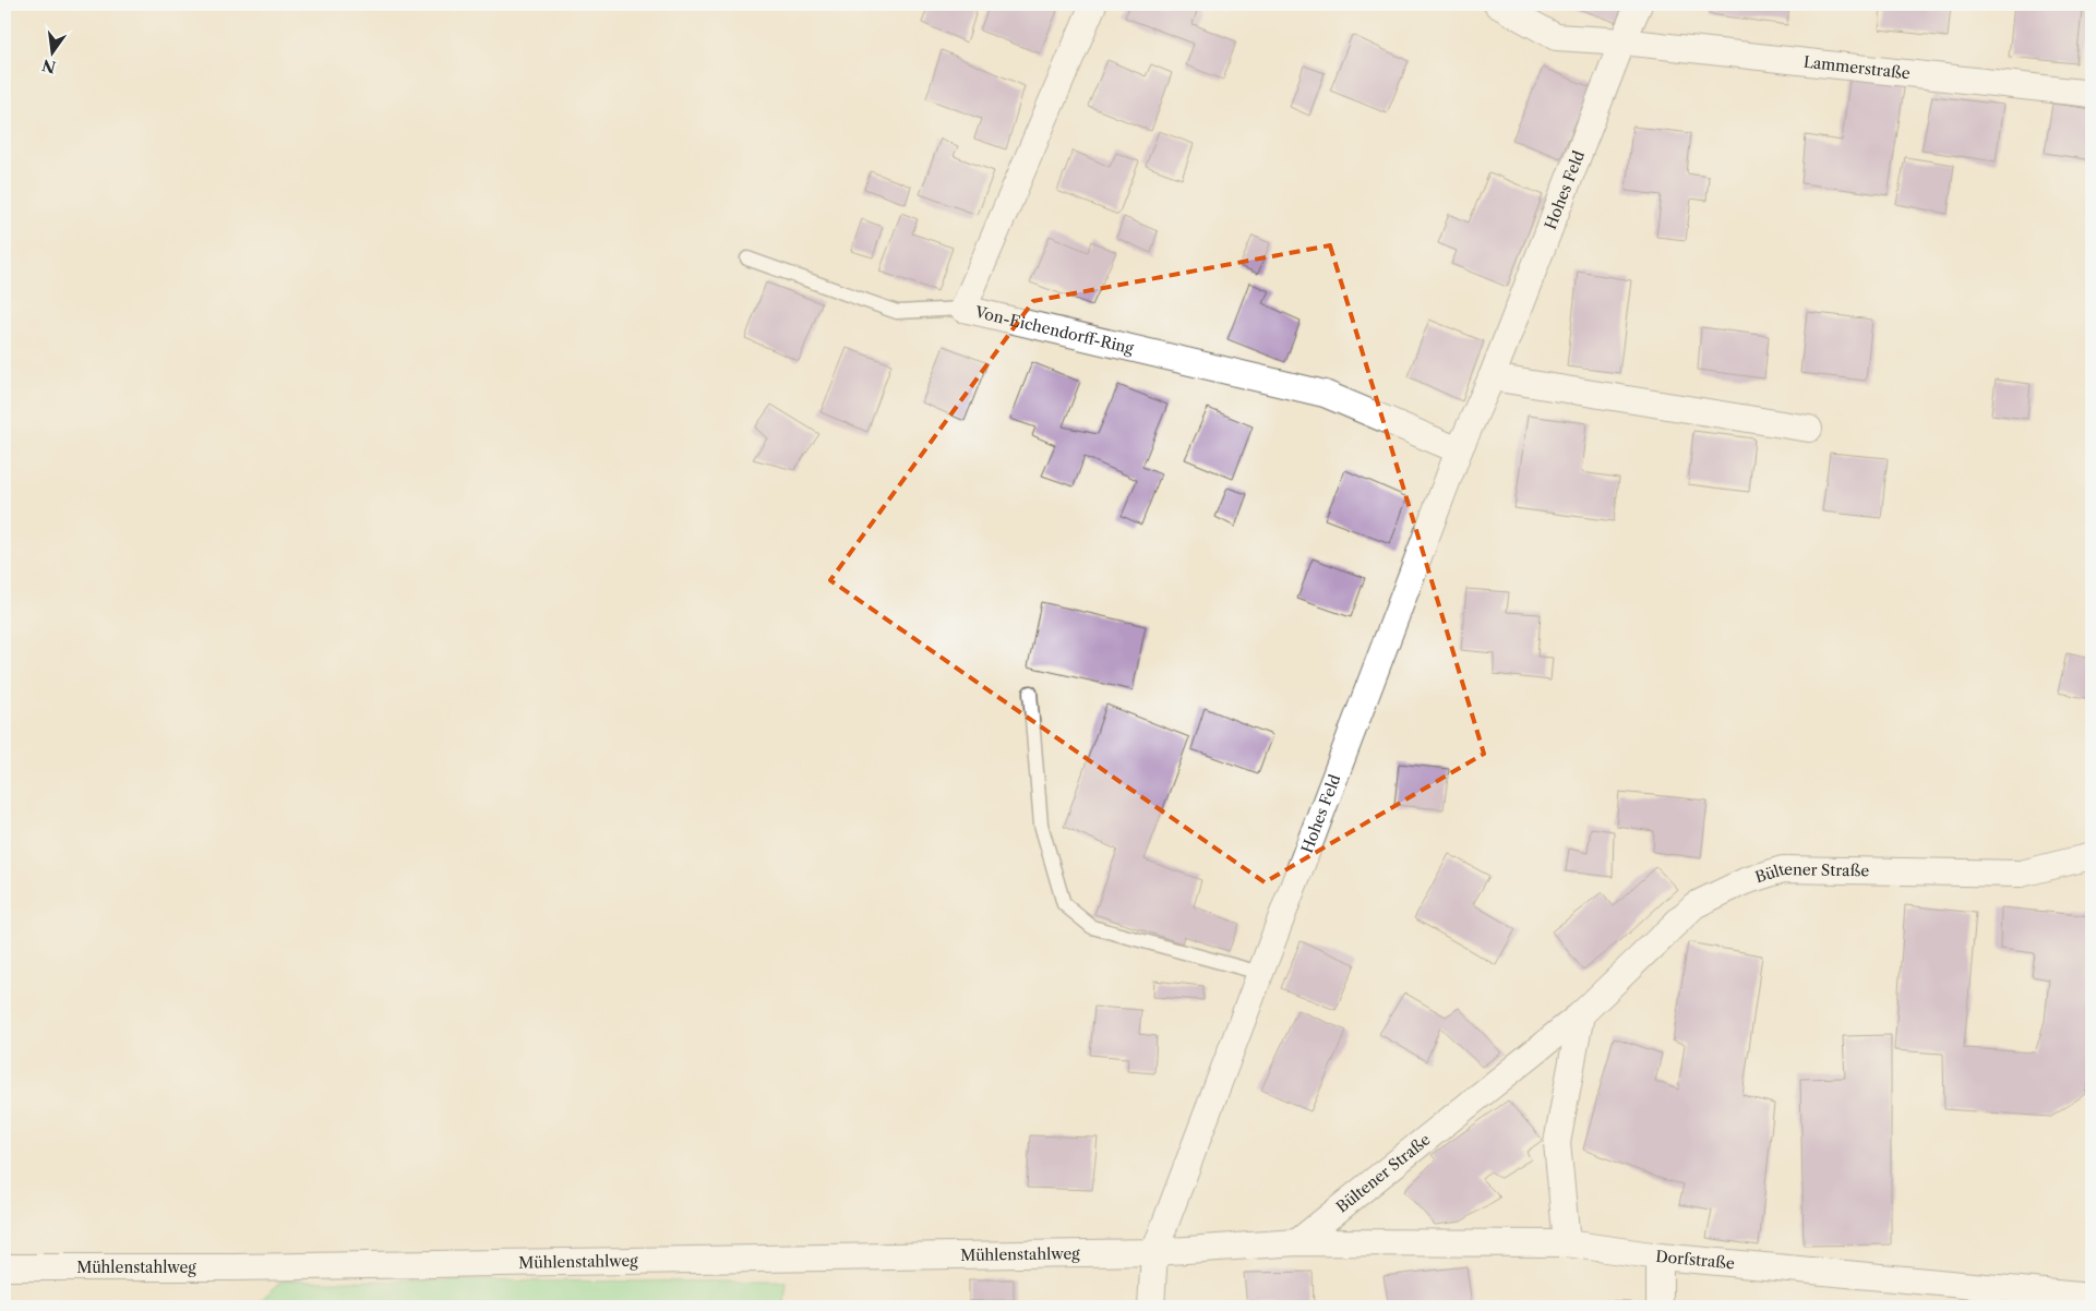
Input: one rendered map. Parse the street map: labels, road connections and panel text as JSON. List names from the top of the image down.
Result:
{
  "streets": {
    "street": [
      "Lammerstraße",
      "Hohes Feld",
      "Von-Eichendorff-Ring",
      "Bültener Straße",
      "Mühlenstahlweg",
      "Dorfstraße"
    ]
  },
  "crossings": [
    ["Lammerstraße", "Hohes Feld"],
    ["Hohes Feld", "Von-Eichendorff-Ring"],
    ["Hohes Feld", "Mühlenstahlweg"],
    ["Bültener Straße", "Dorfstraße"]
  ],
  "north": "bottom"
}
